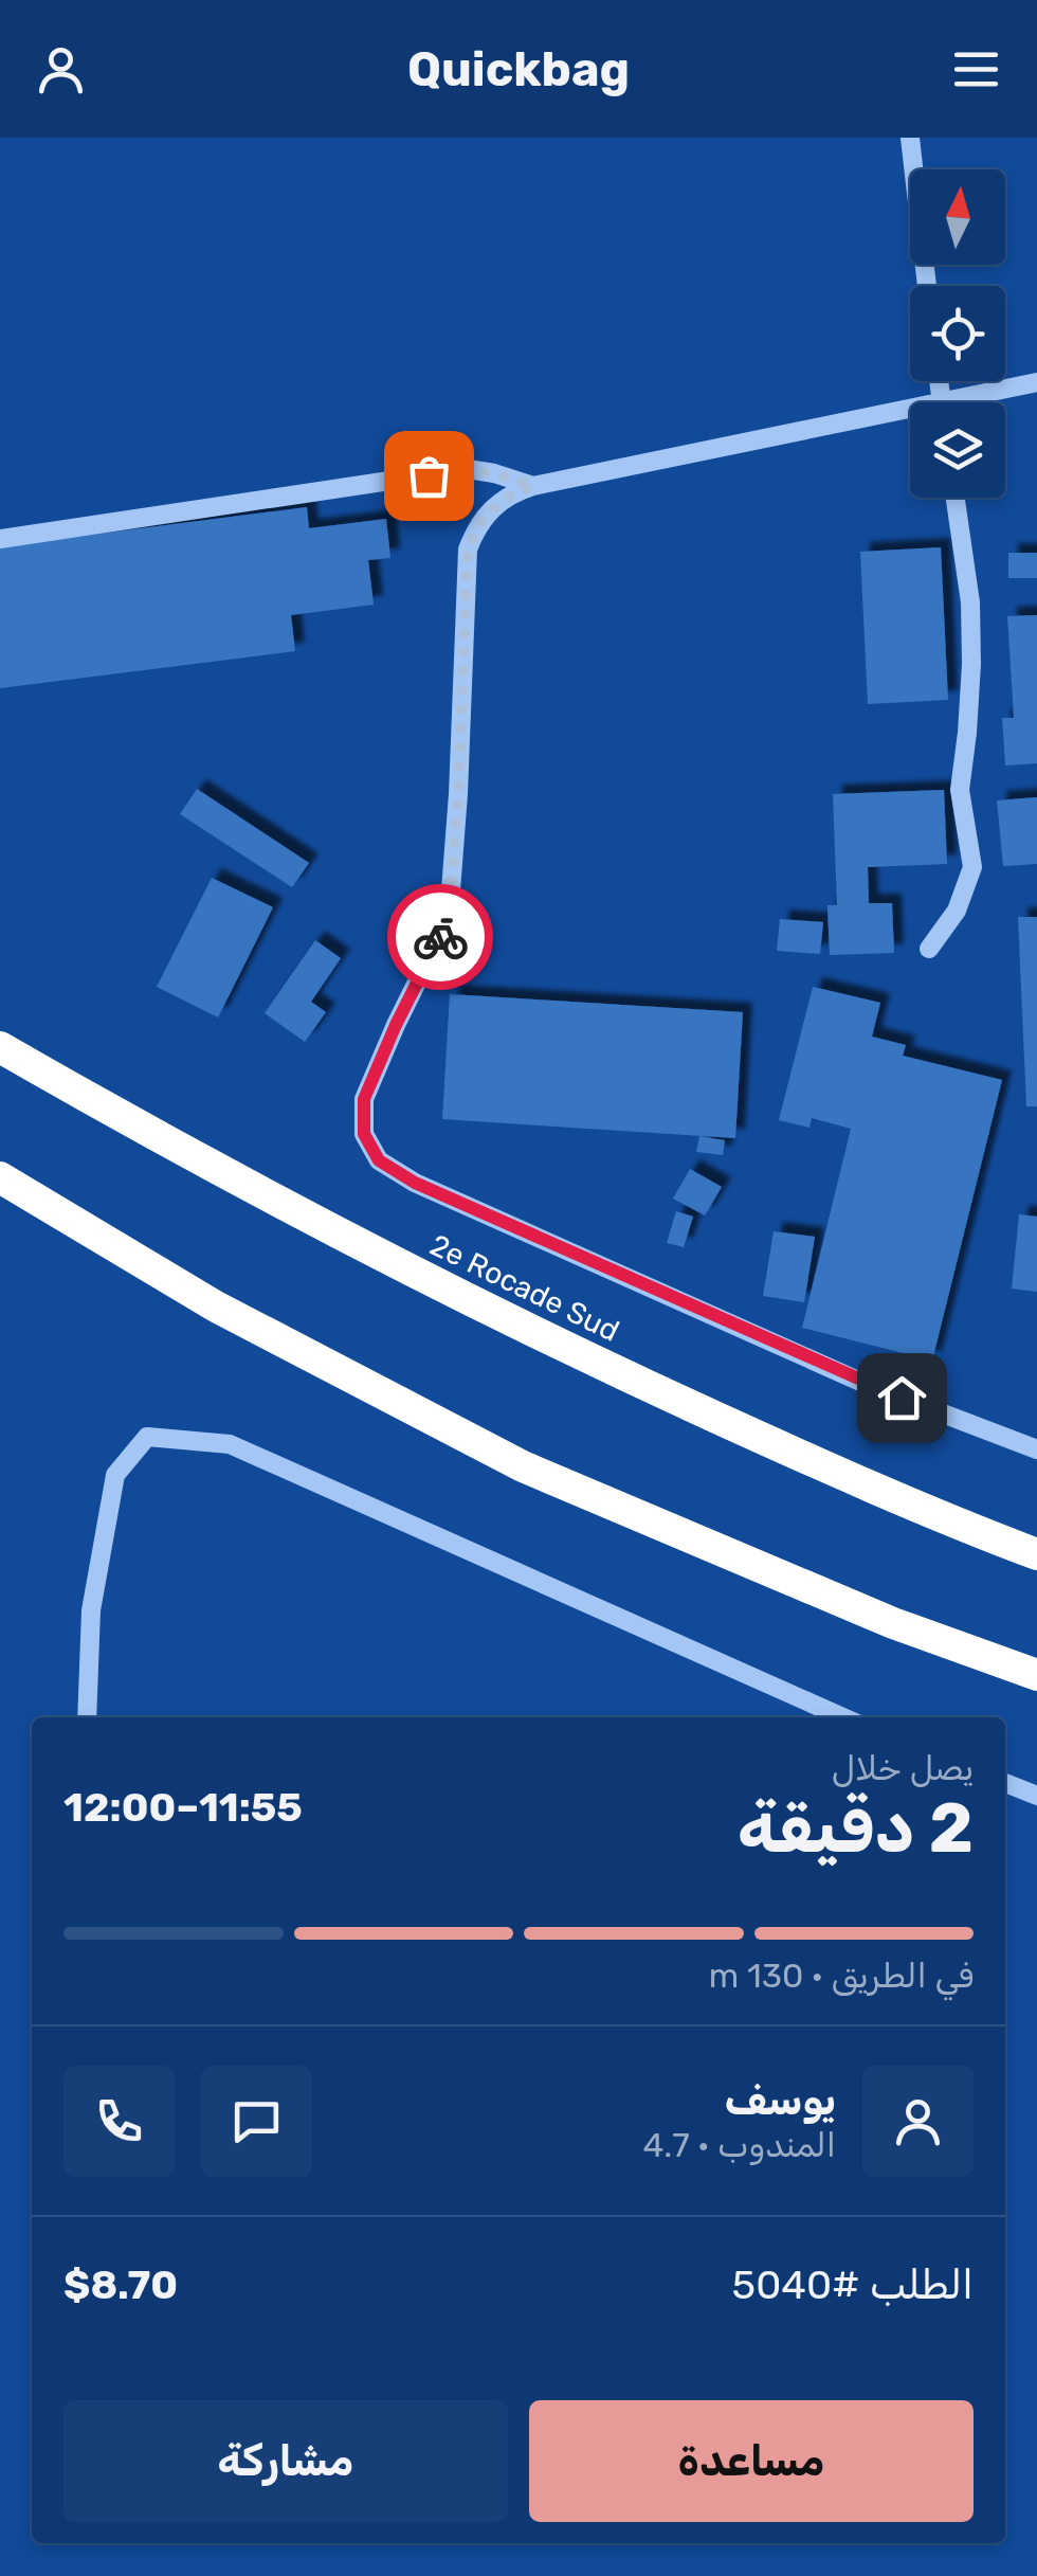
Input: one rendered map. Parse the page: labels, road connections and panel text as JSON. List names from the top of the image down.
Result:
{
  "streets": {
    "highway": ["2e Rocade Sud"]
  },
  "north": "top",
  "page": {
    "header": "Quickbag",
    "heading": ["2 دقيقة", "يصل خلال", "11:55–12:00"],
    "panel": [
      "يوسف",
      "المندوب · 4.7",
      "الطلب #5040",
      "$8.70"
    ],
    "bar": "في الطريق · 130 m",
    "buttons": ["مساعدة", "مشاركة"]
  }
}
